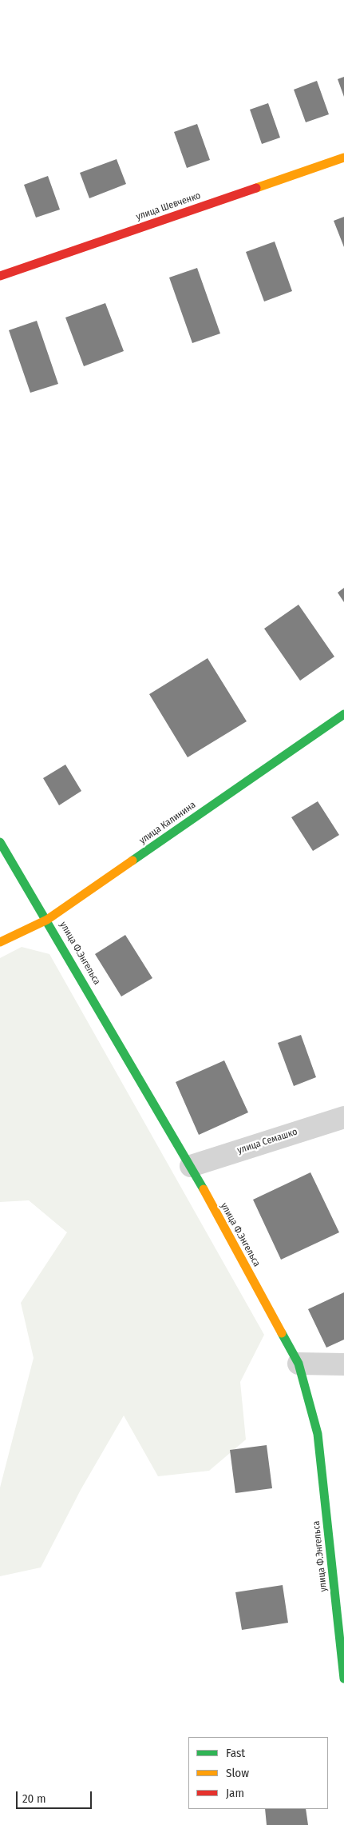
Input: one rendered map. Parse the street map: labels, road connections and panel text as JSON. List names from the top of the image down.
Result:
{
  "streets": {
    "street": [
      "улица Шевченко",
      "улица Калинина",
      "улица Ф.Энгельса",
      "улица Семашко"
    ]
  },
  "crossings": [
    ["улица Калинина", "улица Ф.Энгельса"],
    ["улица Ф.Энгельса", "улица Семашко"]
  ],
  "legend": ["Fast", "Slow", "Jam"],
  "scale_bar": "20 m"
}
